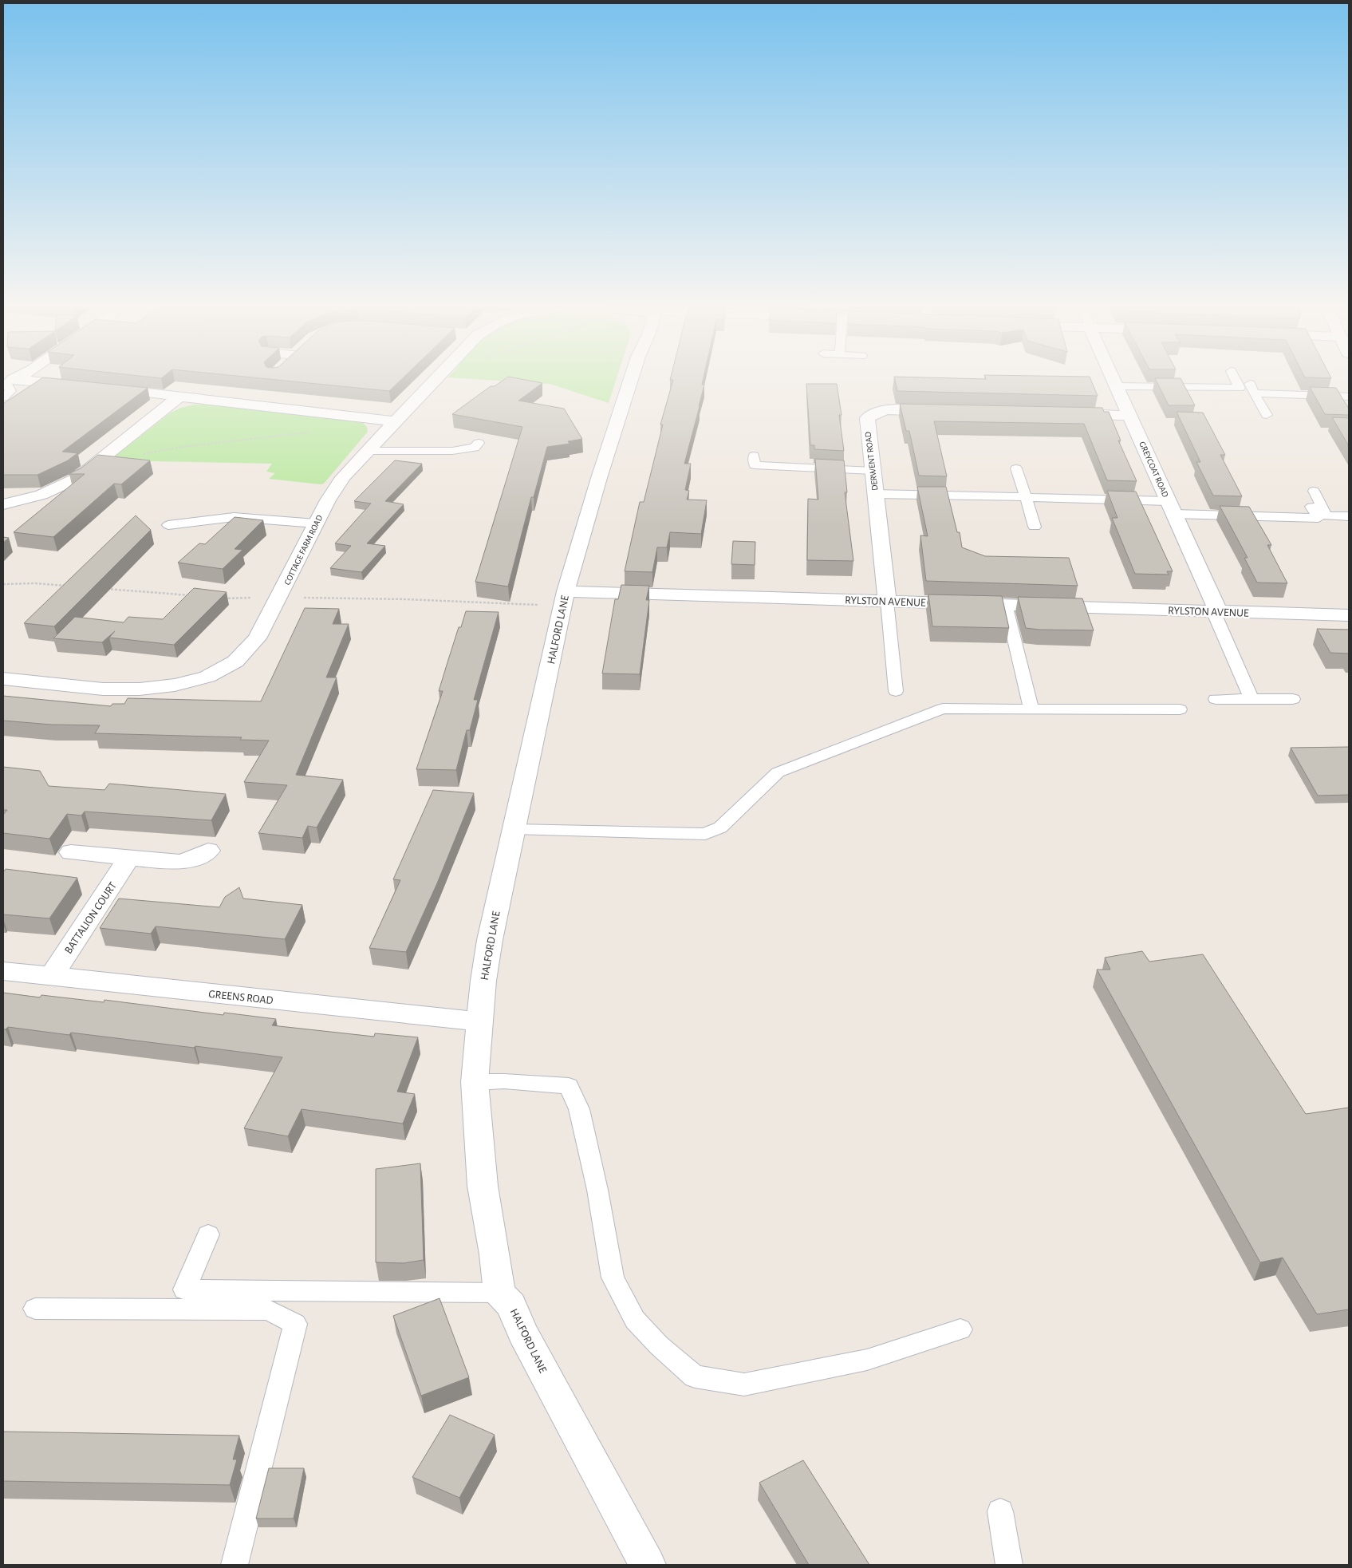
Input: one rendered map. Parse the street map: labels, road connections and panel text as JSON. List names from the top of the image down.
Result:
{
  "streets": {
    "street": [
      "DERWENT ROAD",
      "GREYCOAT ROAD",
      "COTTAGE FARM ROAD",
      "RYLSTON AVENUE",
      "HALFORD LANE",
      "BATTALION COURT",
      "GREENS ROAD"
    ]
  },
  "crossings": [
    ["DERWENT ROAD", "RYLSTON AVENUE"],
    ["GREYCOAT ROAD", "RYLSTON AVENUE"],
    ["RYLSTON AVENUE", "HALFORD LANE"],
    ["HALFORD LANE", "GREENS ROAD"],
    ["BATTALION COURT", "GREENS ROAD"]
  ]
}
